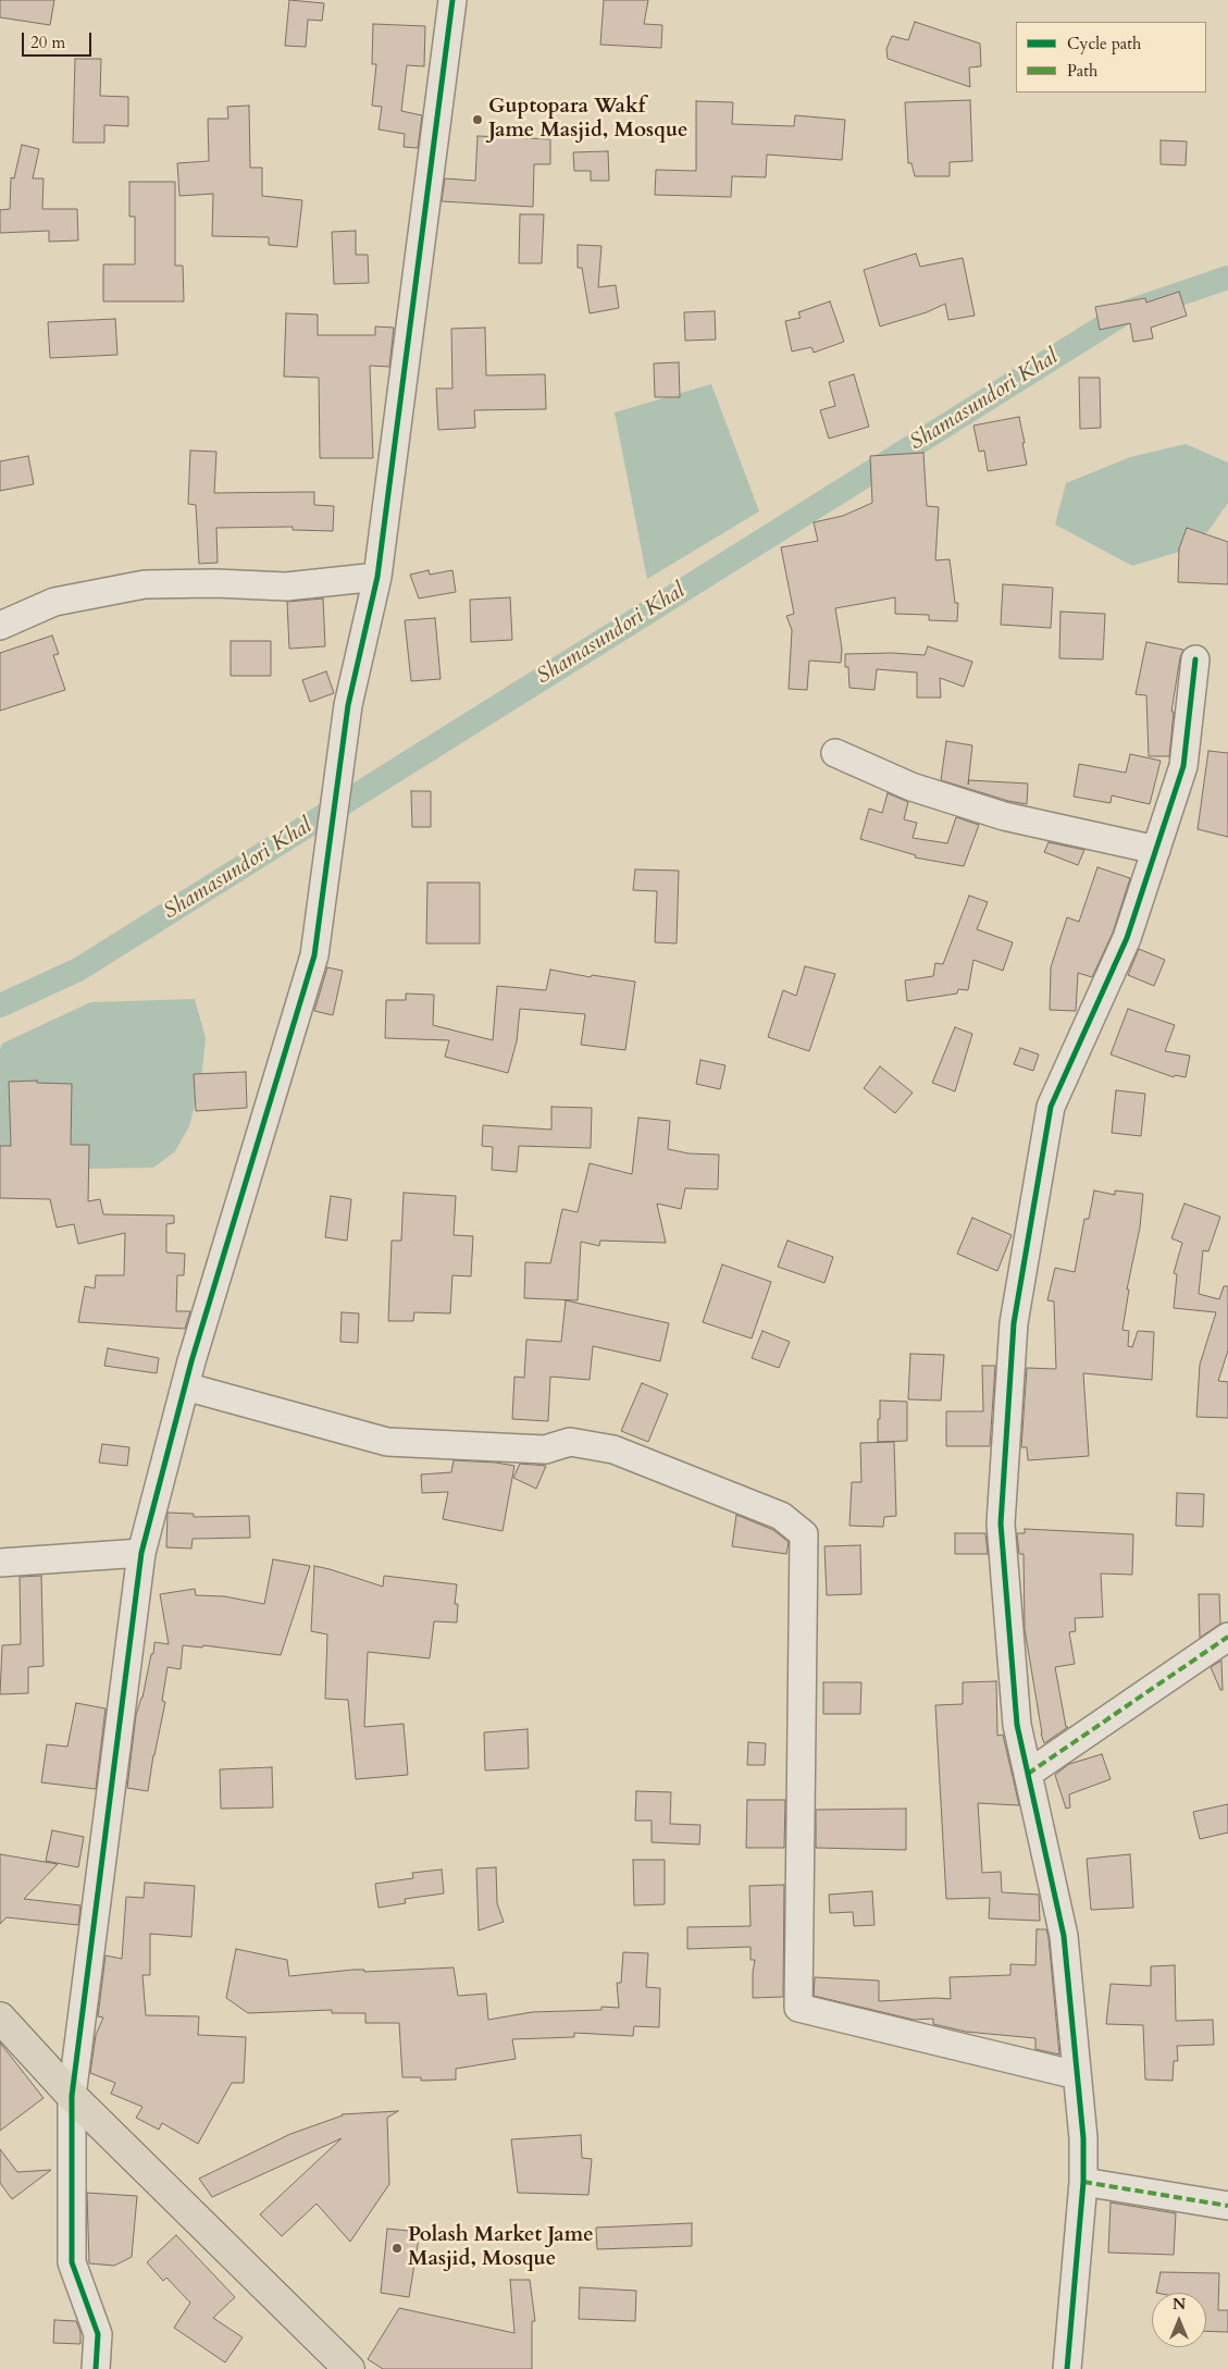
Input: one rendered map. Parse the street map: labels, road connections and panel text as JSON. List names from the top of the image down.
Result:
{
  "water": ["Shamasundori Khal"],
  "places": ["Guptopara Wakf Jame Masjid, Mosque", "Polash Market Jame Masjid, Mosque"],
  "legend": ["Cycle path", "Path"],
  "scale_bar": "20 m",
  "north": "top"
}
